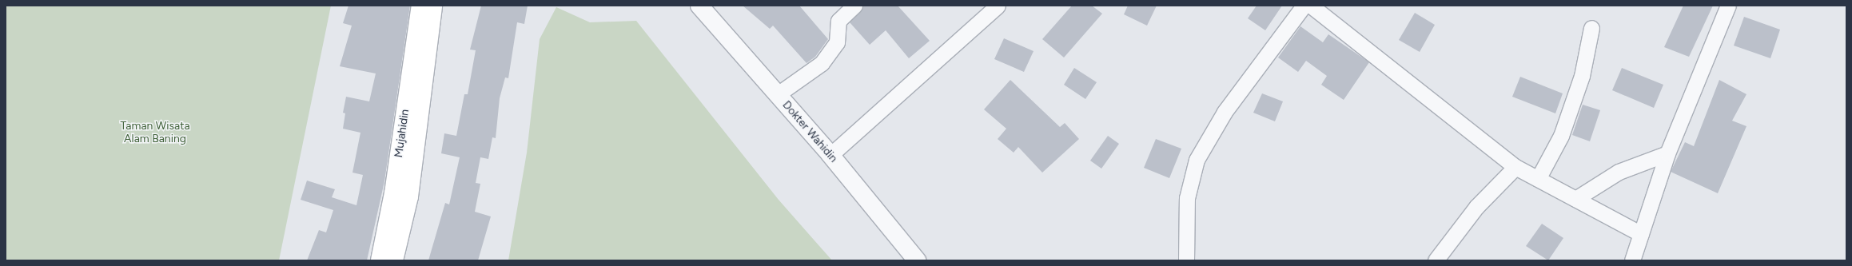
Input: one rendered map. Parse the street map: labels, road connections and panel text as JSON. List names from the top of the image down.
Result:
{
  "streets": {
    "main road": ["Mujahidin"],
    "street": ["Dokter Wahidin"]
  },
  "parks": ["Taman Wisata Alam Baning"]
}
